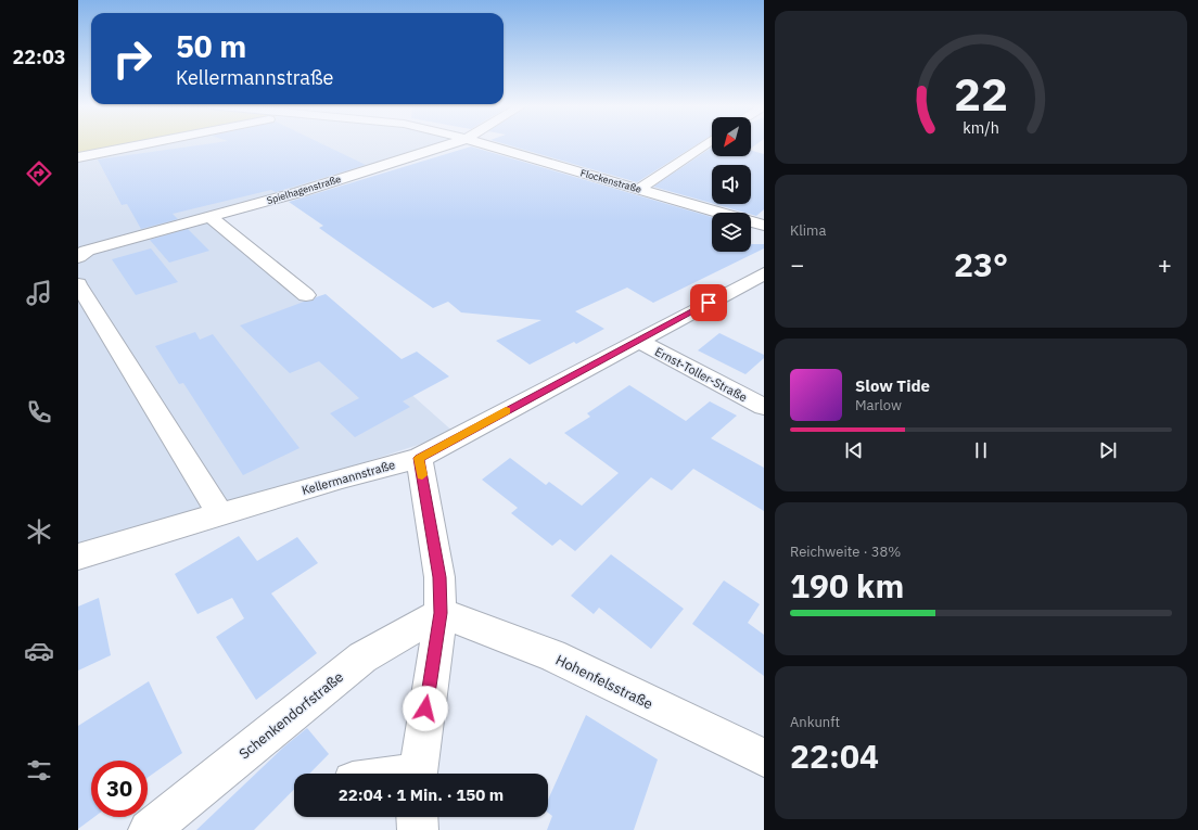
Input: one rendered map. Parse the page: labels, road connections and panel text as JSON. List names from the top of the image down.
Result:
{
  "streets": {
    "street": [
      "Flockenstraße",
      "Spielhagenstraße",
      "Ernst-Toller-Straße",
      "Kellermannstraße",
      "Hohenfelsstraße",
      "Schenkendorfstraße"
    ]
  },
  "crossings": [
    ["Ernst-Toller-Straße", "Kellermannstraße"],
    ["Hohenfelsstraße", "Schenkendorfstraße"]
  ],
  "north": "bottom left",
  "page": {
    "tabs": "22:03",
    "turn": ["50 m", "Kellermannstraße"],
    "tile": [
      "Klima",
      ["Reichweite · 38%", "190 km"],
      ["Ankunft", "22:04"]
    ],
    "heat": ["−", "23°", "+"],
    "song": ["Slow Tide", "Marlow"],
    "limit": "30",
    "trip": "22:04 · 1 Min. · 150 m",
    "gauge": ["22", "km/h"]
  }
}
